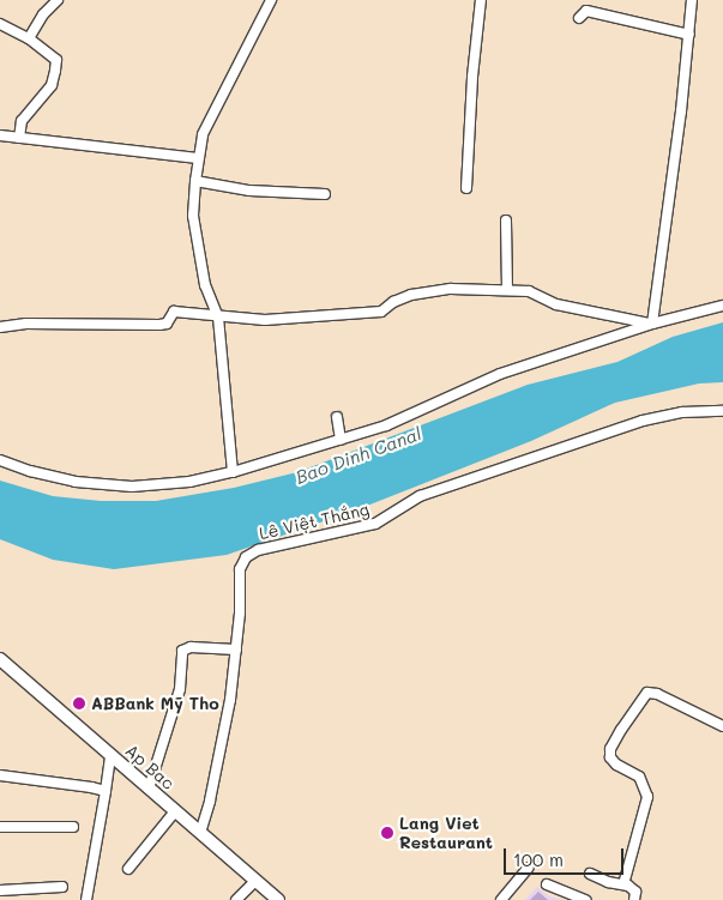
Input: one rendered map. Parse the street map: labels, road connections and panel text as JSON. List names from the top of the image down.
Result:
{
  "streets": {
    "main road": ["Ap Bac"],
    "street": ["Lê Việt Thắng"]
  },
  "crossings": [
    ["Lê Việt Thắng", "Ap Bac"]
  ],
  "water": ["Bao Dinh Canal"],
  "places": ["ABBank Mỹ Tho", "Lang Viet Restaurant"],
  "scale_bar": "100 m"
}
